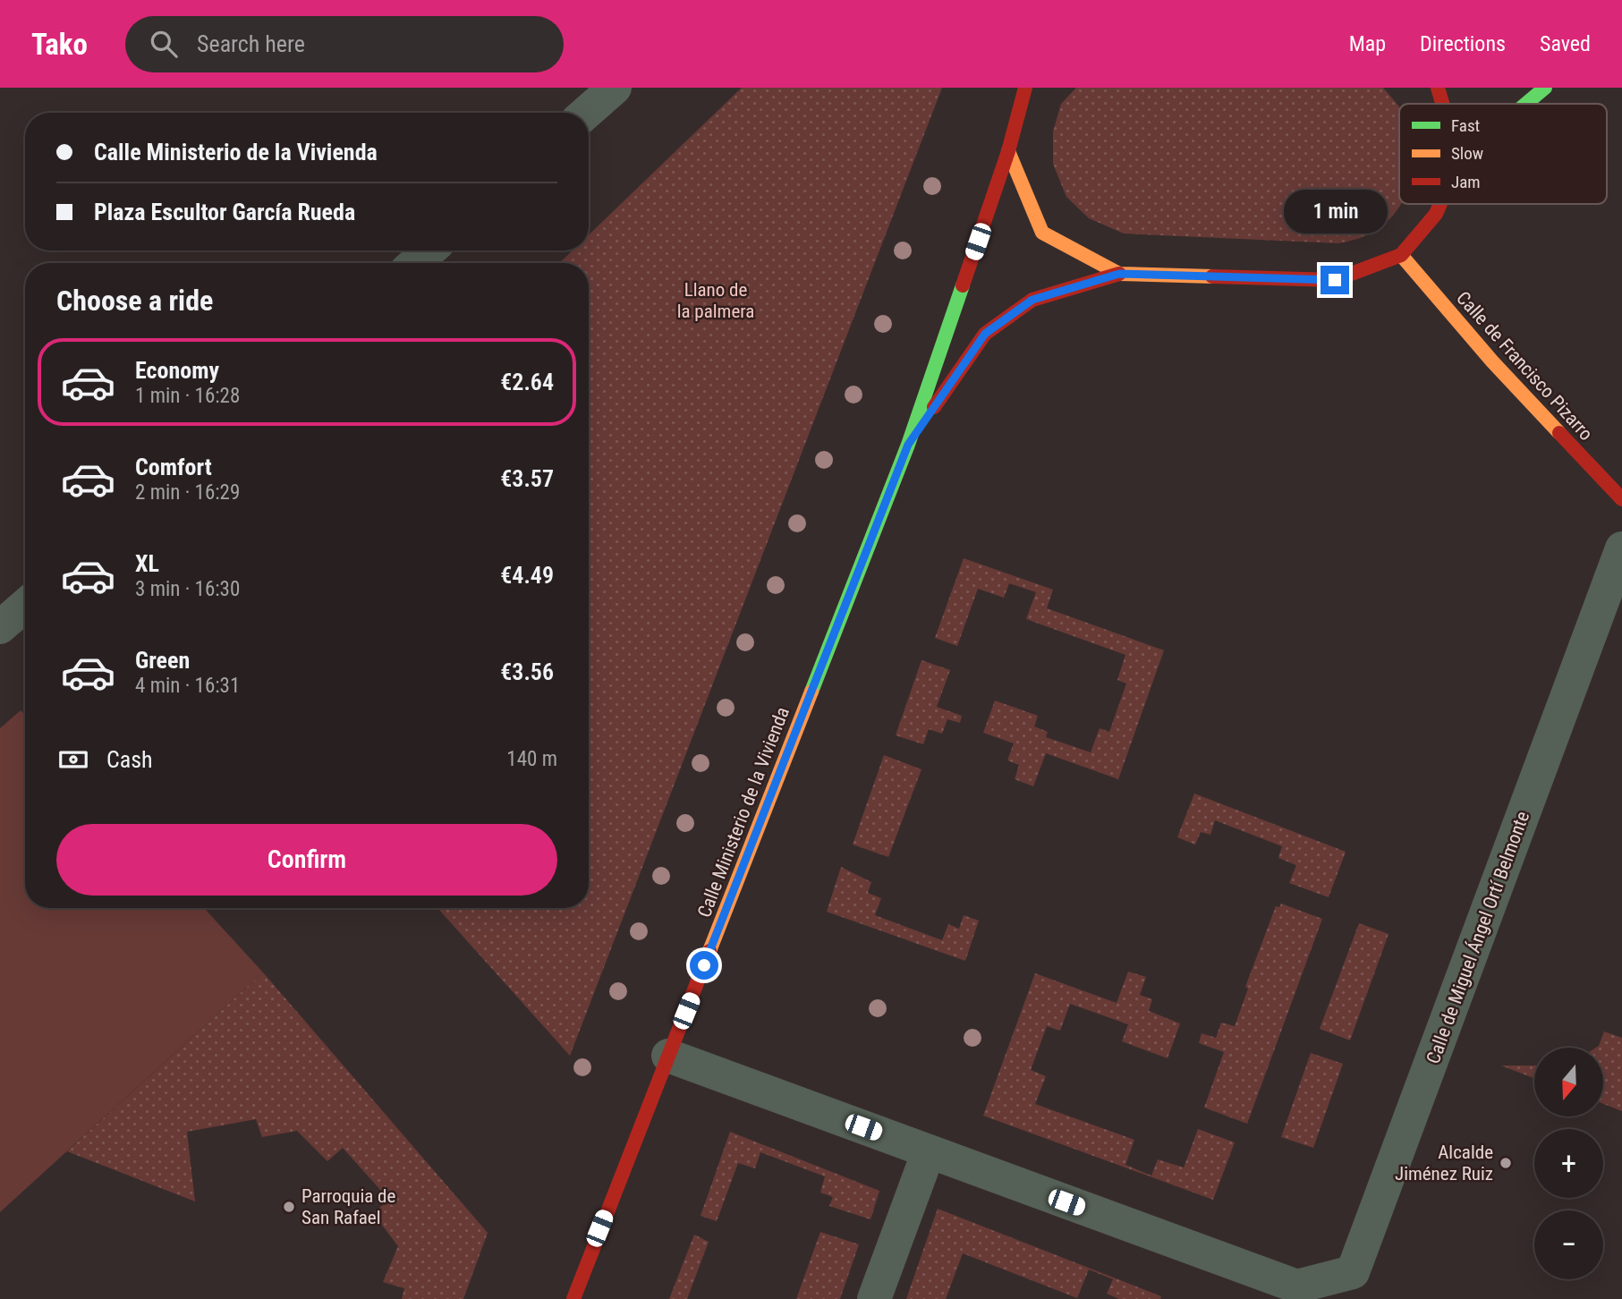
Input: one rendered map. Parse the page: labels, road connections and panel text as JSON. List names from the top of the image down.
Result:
{
  "streets": {
    "street": ["Calle de Francisco Pizarro", "Calle Ministerio de la Vivienda", "Calle de Miguel Ángel Ortí Belmonte"]
  },
  "crossings": [
    ["Calle Ministerio de la Vivienda", "Calle de Miguel Ángel Ortí Belmonte"]
  ],
  "parks": ["Llano de la palmera"],
  "places": ["Alcalde Jiménez Ruiz", "Parroquia de San Rafael"],
  "legend": ["Fast", "Slow", "Jam"],
  "north": "bottom",
  "page": {
    "header": "Tako",
    "search": "Search here",
    "nav": ["Map", "Directions", "Saved"],
    "banner": ["Calle Ministerio de la Vivienda", "Plaza Escultor García Rueda"],
    "bubble": "1 min",
    "heading": "Choose a ride",
    "list": [
      {
        "name": "Economy",
        "note": "1 min · 16:28",
        "value": "€2.64"
      },
      {
        "name": "Comfort",
        "note": "2 min · 16:29",
        "value": "€3.57"
      },
      {
        "name": "XL",
        "note": "3 min · 16:30",
        "value": "€4.49"
      },
      {
        "name": "Green",
        "note": "4 min · 16:31",
        "value": "€3.56"
      }
    ],
    "pay": ["Cash", "140 m"],
    "buttons": "Confirm",
    "map_buttons": ["+", "−"]
  }
}
